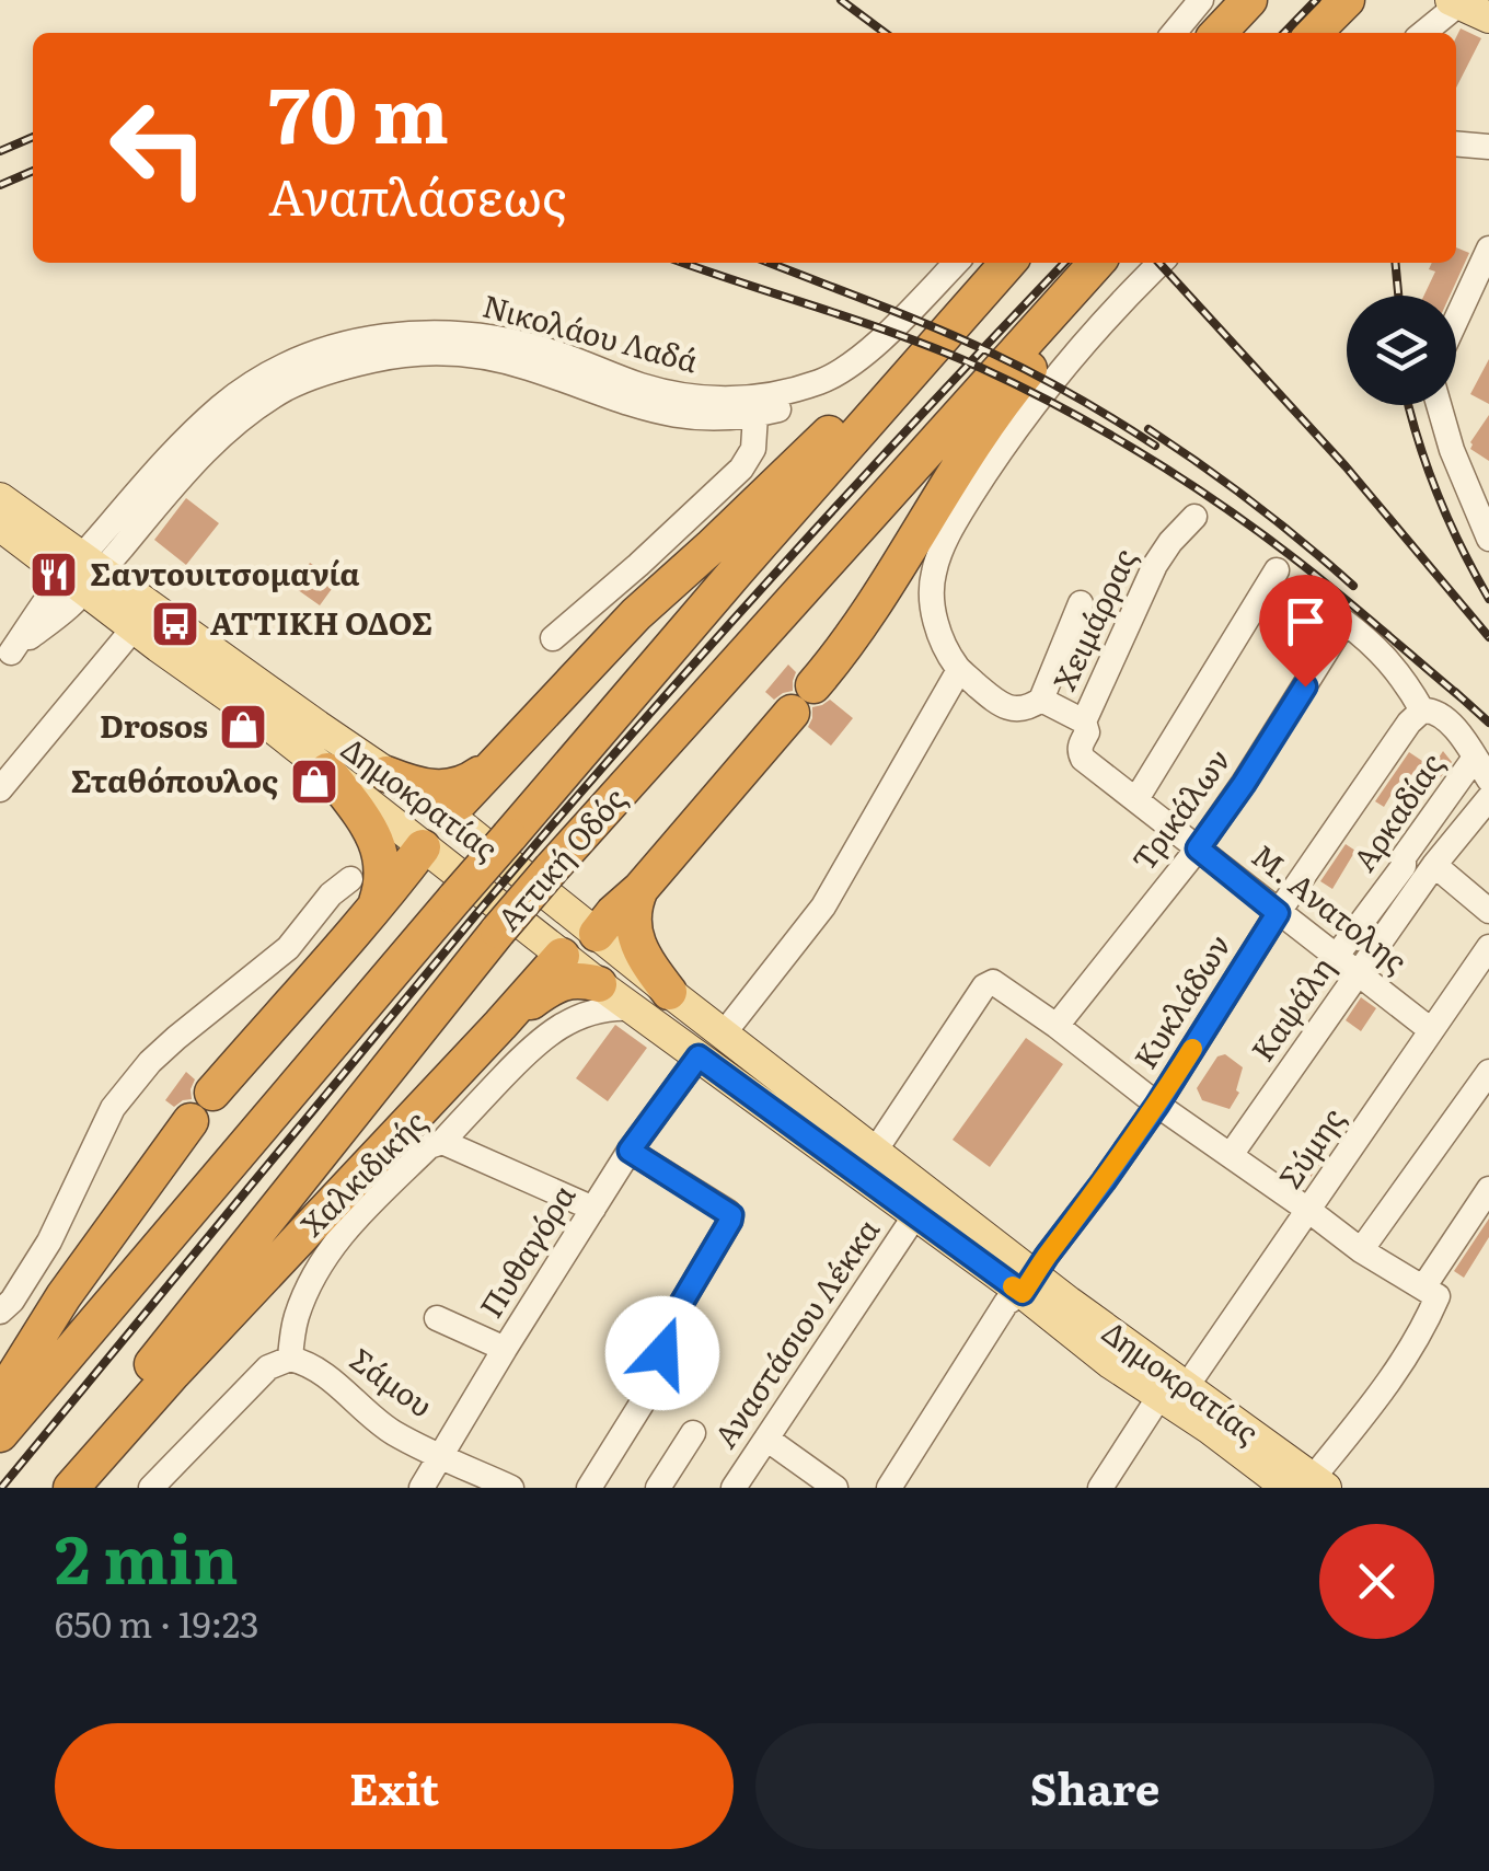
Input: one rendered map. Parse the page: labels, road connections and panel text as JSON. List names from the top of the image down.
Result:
{
  "streets": {
    "highway": ["Αττική Οδός"],
    "main road": ["Δημοκρατίας"],
    "street": [
      "Νικολάου Λαδά",
      "Χειμάρρας",
      "Τρικάλων",
      "Αρκαδίας",
      "Μ. Ανατολης",
      "Κυκλάδων",
      "Καψάλη",
      "Σύμης",
      "Χαλκιδικής",
      "Πυθαγόρα",
      "Αναστάσιου Λέκκα",
      "Σάμου"
    ]
  },
  "crossings": [
    ["Νικολάου Λαδά", "Δημοκρατίας"],
    ["Χειμάρρας", "Μ. Ανατολης"],
    ["Δημοκρατίας", "Κυκλάδων"],
    ["Δημοκρατίας", "Σύμης"],
    ["Δημοκρατίας", "Χαλκιδικής"],
    ["Δημοκρατίας", "Πυθαγόρα"],
    ["Δημοκρατίας", "Αναστάσιου Λέκκα"],
    ["Τρικάλων", "Μ. Ανατολης"],
    ["Τρικάλων", "Κυκλάδων"],
    ["Αρκαδίας", "Μ. Ανατολης"],
    ["Μ. Ανατολης", "Κυκλάδων"],
    ["Μ. Ανατολης", "Καψάλη"],
    ["Μ. Ανατολης", "Σύμης"],
    ["Χαλκιδικής", "Σάμου"],
    ["Πυθαγόρα", "Σάμου"]
  ],
  "places": {
    "restaurant": ["Σαντουιτσομανία"],
    "bus stop": ["ΑΤΤΙΚΗ ΟΔΟΣ"],
    "shop": ["Drosos", "Σταθόπουλος"]
  },
  "page": {
    "turn": ["70 m", "Αναπλάσεως"],
    "heading": ["2 min", "650 m · 19:23"],
    "buttons": ["Exit", "Share"]
  }
}
